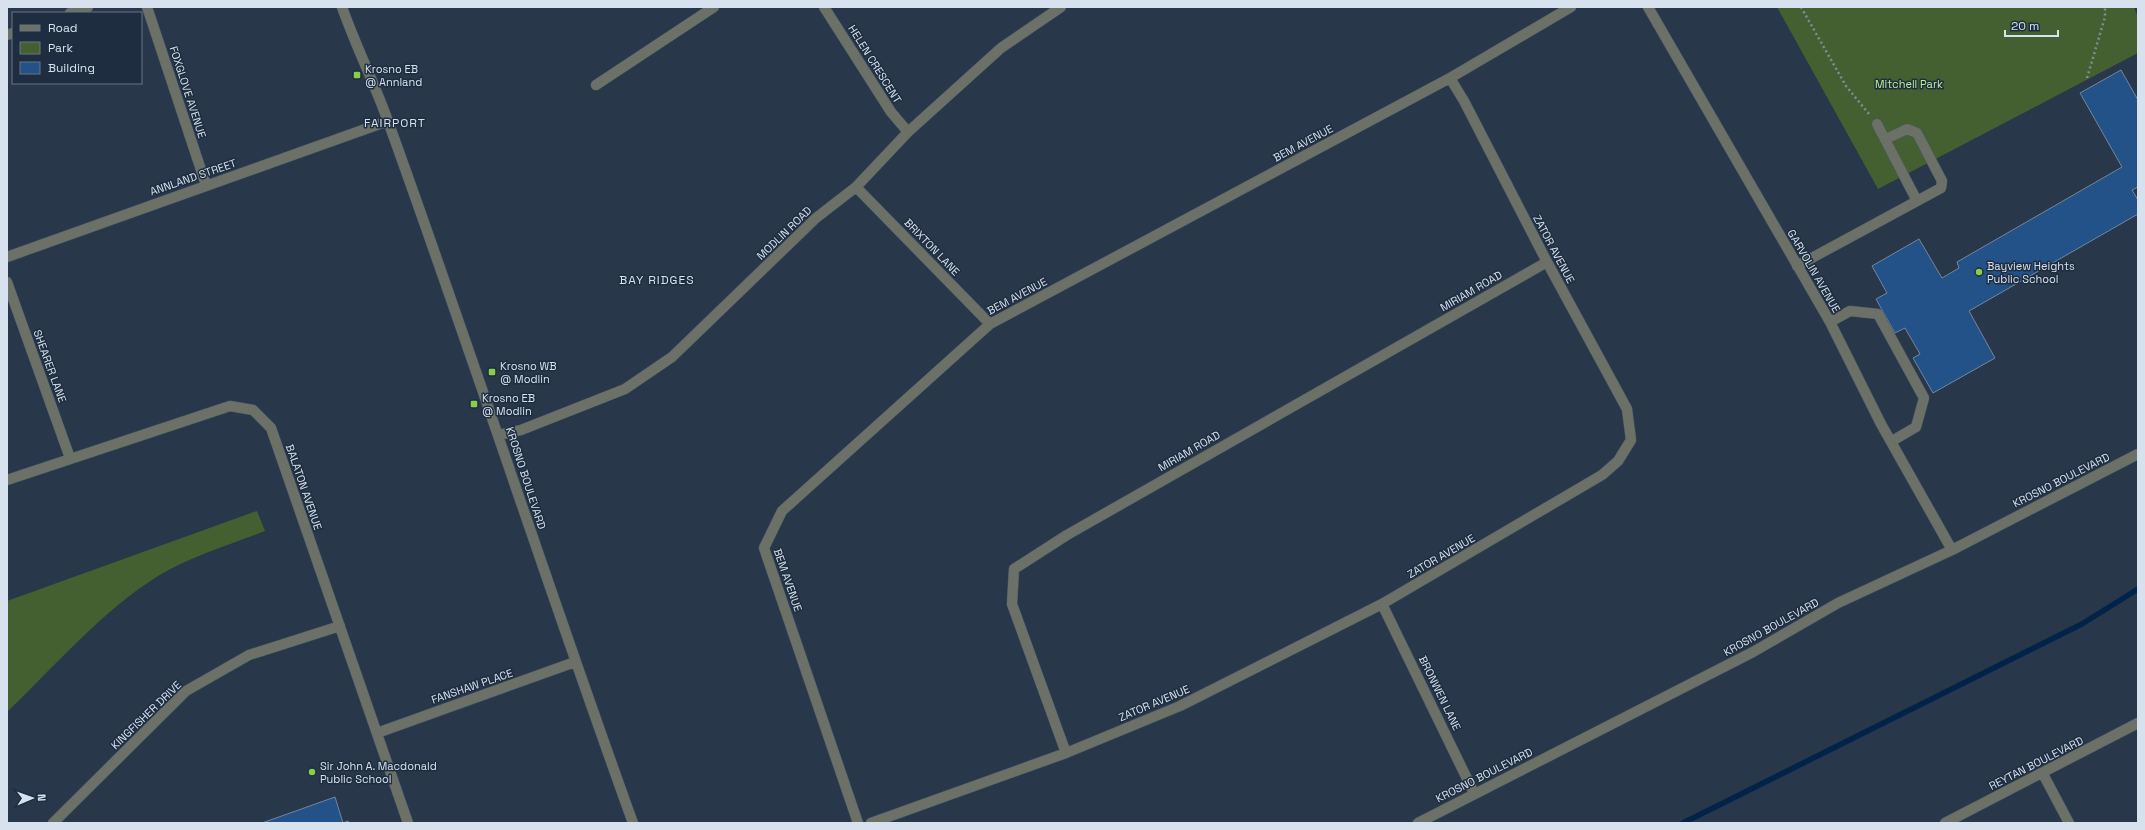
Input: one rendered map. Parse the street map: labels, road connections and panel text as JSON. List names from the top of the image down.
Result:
{
  "streets": {
    "street": [
      "HELEN CRESCENT",
      "FOXGLOVE AVENUE",
      "BEM AVENUE",
      "ANNLAND STREET",
      "MODLIN ROAD",
      "BRIXTON LANE",
      "ZATOR AVENUE",
      "GARVOLIN AVENUE",
      "MIRIAM ROAD",
      "SHEARER LANE",
      "KROSNO BOULEVARD",
      "BALATON AVENUE",
      "FANSHAW PLACE",
      "BRONWEN LANE",
      "KINGFISHER DRIVE",
      "REYTAN BOULEVARD"
    ]
  },
  "crossings": [
    ["HELEN CRESCENT", "MODLIN ROAD"],
    ["FOXGLOVE AVENUE", "ANNLAND STREET"],
    ["BEM AVENUE", "BRIXTON LANE"],
    ["BEM AVENUE", "ZATOR AVENUE"],
    ["ANNLAND STREET", "KROSNO BOULEVARD"],
    ["MODLIN ROAD", "BRIXTON LANE"],
    ["MODLIN ROAD", "KROSNO BOULEVARD"],
    ["ZATOR AVENUE", "MIRIAM ROAD"],
    ["ZATOR AVENUE", "BRONWEN LANE"],
    ["GARVOLIN AVENUE", "KROSNO BOULEVARD"],
    ["SHEARER LANE", "BALATON AVENUE"],
    ["KROSNO BOULEVARD", "FANSHAW PLACE"],
    ["KROSNO BOULEVARD", "BRONWEN LANE"],
    ["BALATON AVENUE", "FANSHAW PLACE"],
    ["BALATON AVENUE", "KINGFISHER DRIVE"]
  ],
  "districts": ["FAIRPORT", "BAY RIDGES"],
  "parks": ["Mitchell Park"],
  "places": {
    "transit": ["Krosno EB @ Annland", "Krosno WB @ Modlin", "Krosno EB @ Modlin"],
    "other": ["Bayview Heights Public School", "Sir John A. Macdonald Public School"]
  },
  "legend": ["Road", "Park", "Building"],
  "scale_bar": "20 m",
  "north": "right"
}
